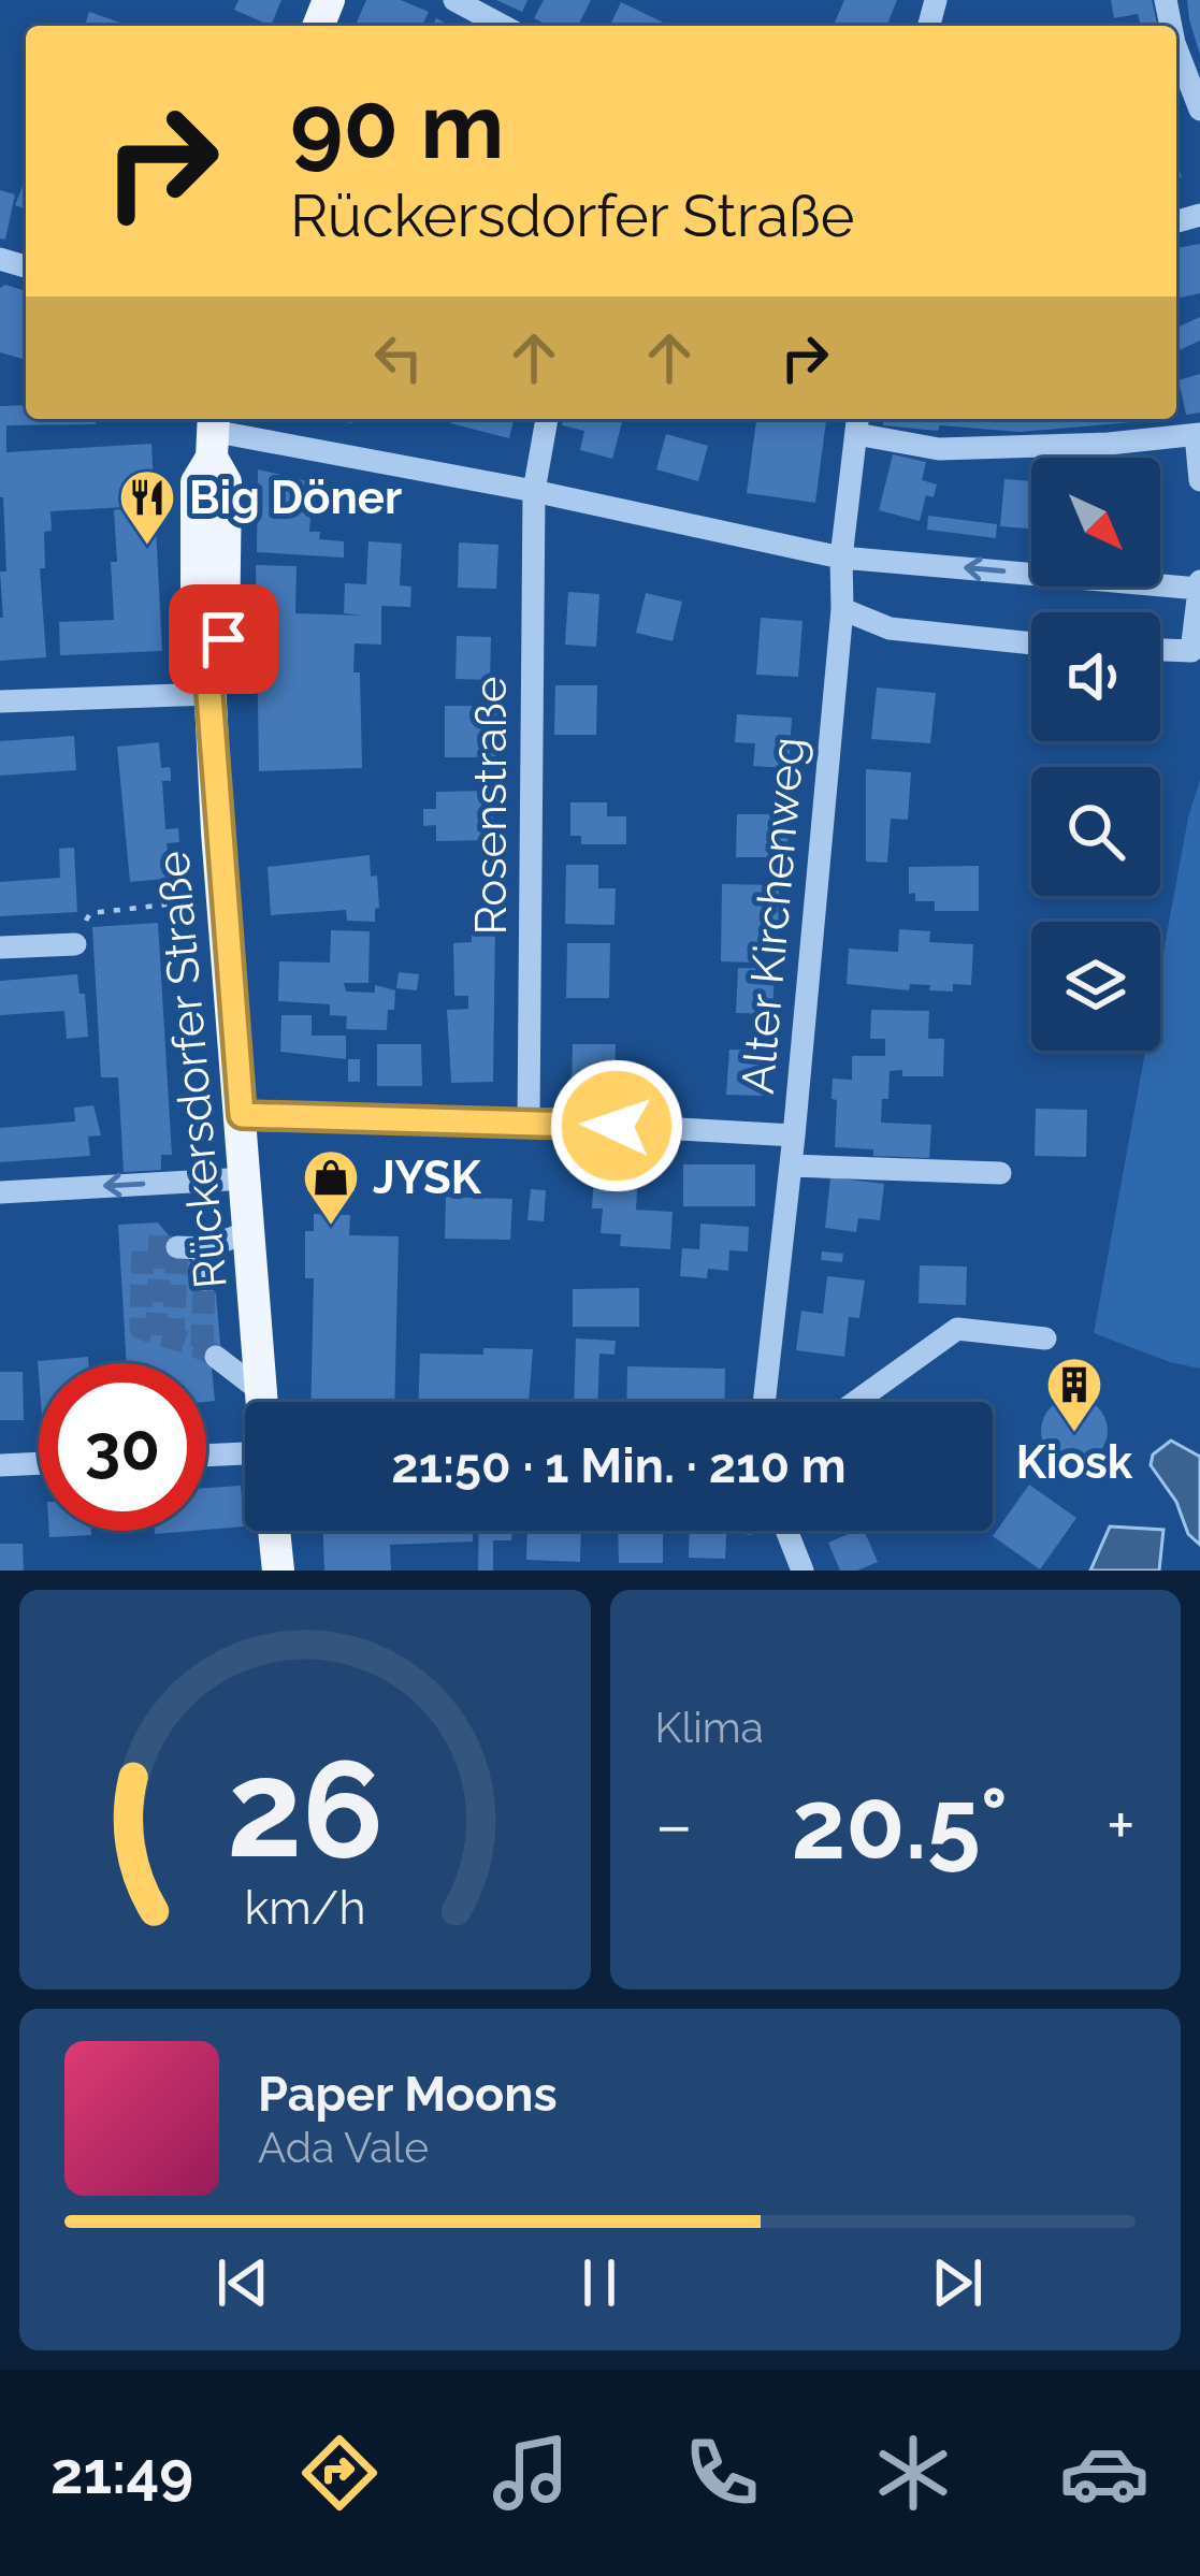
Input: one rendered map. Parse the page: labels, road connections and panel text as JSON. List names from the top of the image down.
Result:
{
  "streets": {
    "main road": ["Rückersdorfer Straße"],
    "street": ["Rosenstraße", "Alter Kirchenweg"]
  },
  "places": {
    "restaurant": ["Big Döner"],
    "shop": ["JYSK"],
    "building": ["Kiosk"]
  },
  "north": "bottom right",
  "page": {
    "turn": ["90 m", "Rückersdorfer Straße"],
    "limit": "30",
    "trip": "21:50 · 1 Min. · 210 m",
    "tile": "Klima",
    "heat": ["−", "20.5°", "+"],
    "song": ["Paper Moons", "Ada Vale"],
    "tabs": "21:49",
    "gauge": ["26", "km/h"]
  }
}
